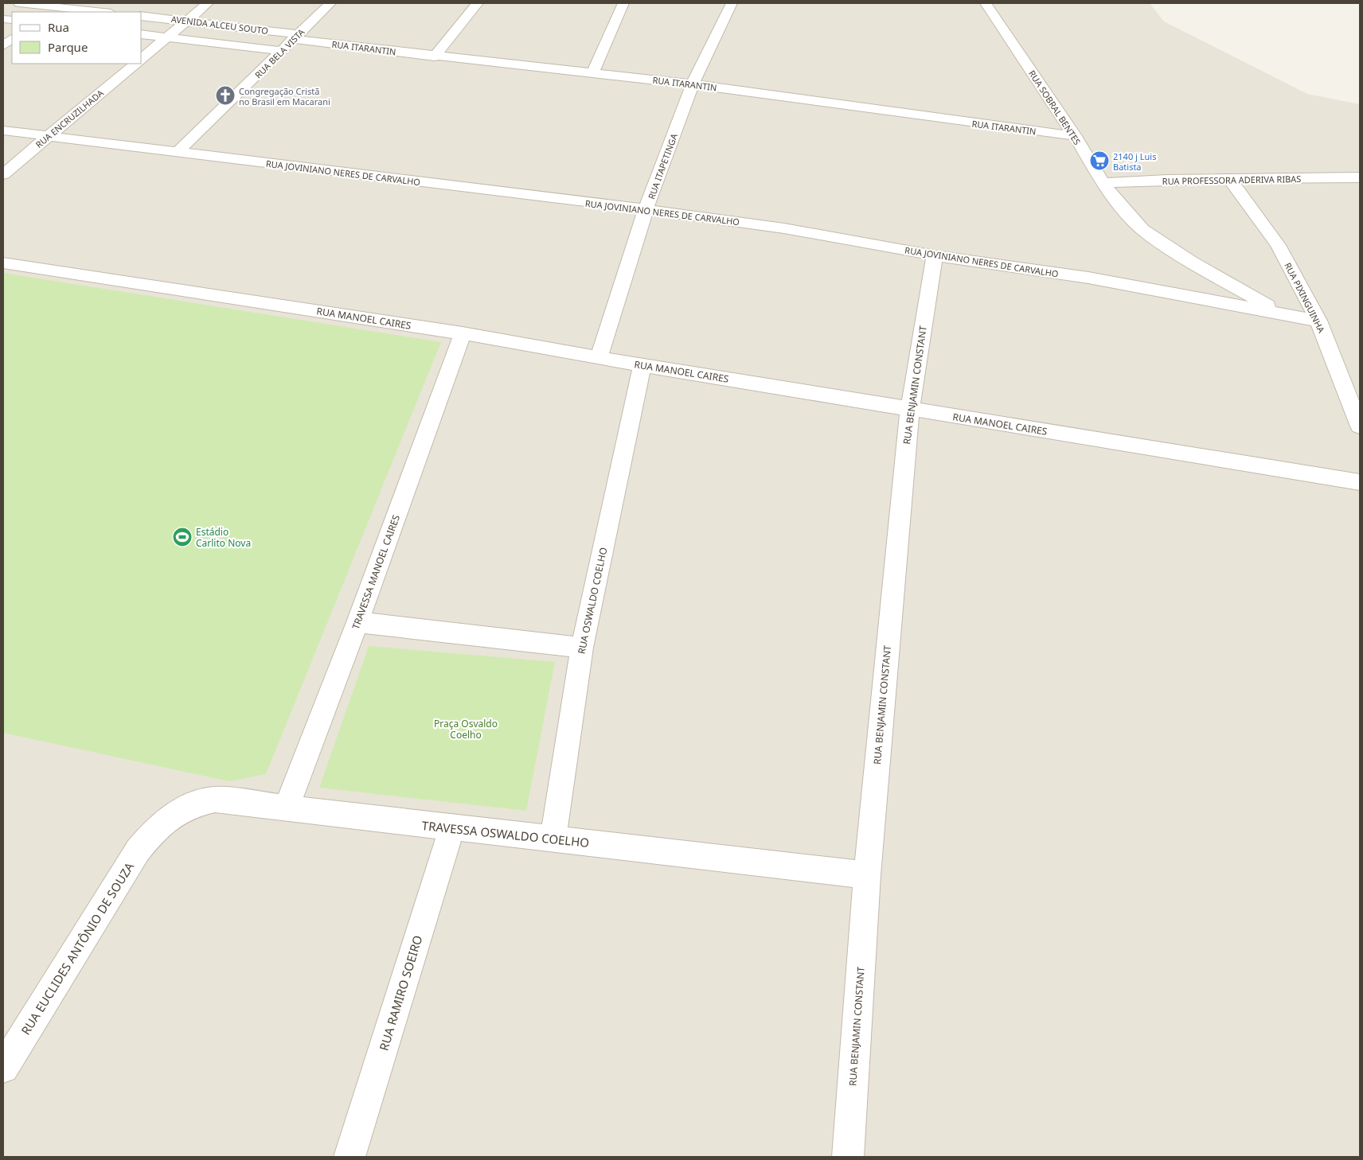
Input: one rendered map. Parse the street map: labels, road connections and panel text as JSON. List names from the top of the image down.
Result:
{
  "streets": {
    "street": [
      "AVENIDA ALCEU SOUTO",
      "RUA ITARANTIN",
      "RUA BELA VISTA",
      "RUA SOBRAL BENTES",
      "RUA ENCRUZILHADA",
      "RUA ITAPETINGA",
      "RUA JOVINIANO NERES DE CARVALHO",
      "RUA PROFESSORA ADERIVA RIBAS",
      "RUA PIXINGUINHA",
      "RUA MANOEL CAIRES",
      "RUA BENJAMIN CONSTANT",
      "TRAVESSA MANOEL CAIRES",
      "RUA OSWALDO COELHO",
      "TRAVESSA OSWALDO COELHO",
      "RUA EUCLIDES ANTÔNIO DE SOUZA",
      "RUA RAMIRO SOEIRO"
    ]
  },
  "crossings": [
    ["AVENIDA ALCEU SOUTO", "RUA ITARANTIN"],
    ["AVENIDA ALCEU SOUTO", "RUA BELA VISTA"],
    ["RUA ITARANTIN", "RUA BELA VISTA"],
    ["RUA ITARANTIN", "RUA SOBRAL BENTES"],
    ["RUA ITARANTIN", "RUA ITAPETINGA"],
    ["RUA BELA VISTA", "RUA JOVINIANO NERES DE CARVALHO"],
    ["RUA SOBRAL BENTES", "RUA JOVINIANO NERES DE CARVALHO"],
    ["RUA SOBRAL BENTES", "RUA PROFESSORA ADERIVA RIBAS"],
    ["RUA ENCRUZILHADA", "RUA JOVINIANO NERES DE CARVALHO"],
    ["RUA ITAPETINGA", "RUA JOVINIANO NERES DE CARVALHO"],
    ["RUA ITAPETINGA", "RUA MANOEL CAIRES"],
    ["RUA JOVINIANO NERES DE CARVALHO", "RUA PIXINGUINHA"],
    ["RUA JOVINIANO NERES DE CARVALHO", "RUA BENJAMIN CONSTANT"],
    ["RUA PROFESSORA ADERIVA RIBAS", "RUA PIXINGUINHA"],
    ["RUA MANOEL CAIRES", "RUA BENJAMIN CONSTANT"],
    ["RUA MANOEL CAIRES", "TRAVESSA MANOEL CAIRES"],
    ["RUA MANOEL CAIRES", "RUA OSWALDO COELHO"],
    ["RUA BENJAMIN CONSTANT", "TRAVESSA OSWALDO COELHO"],
    ["TRAVESSA MANOEL CAIRES", "TRAVESSA OSWALDO COELHO"],
    ["RUA OSWALDO COELHO", "TRAVESSA OSWALDO COELHO"],
    ["TRAVESSA OSWALDO COELHO", "RUA EUCLIDES ANTÔNIO DE SOUZA"],
    ["TRAVESSA OSWALDO COELHO", "RUA RAMIRO SOEIRO"]
  ],
  "parks": ["Praça Osvaldo Coelho"],
  "places": {
    "church": ["Congregação Cristã no Brasil em Macarani"],
    "supermarket": ["2140 j Luis Batista"],
    "sports": ["Estádio Carlito Nova"]
  },
  "legend": ["Rua", "Parque"]
}
